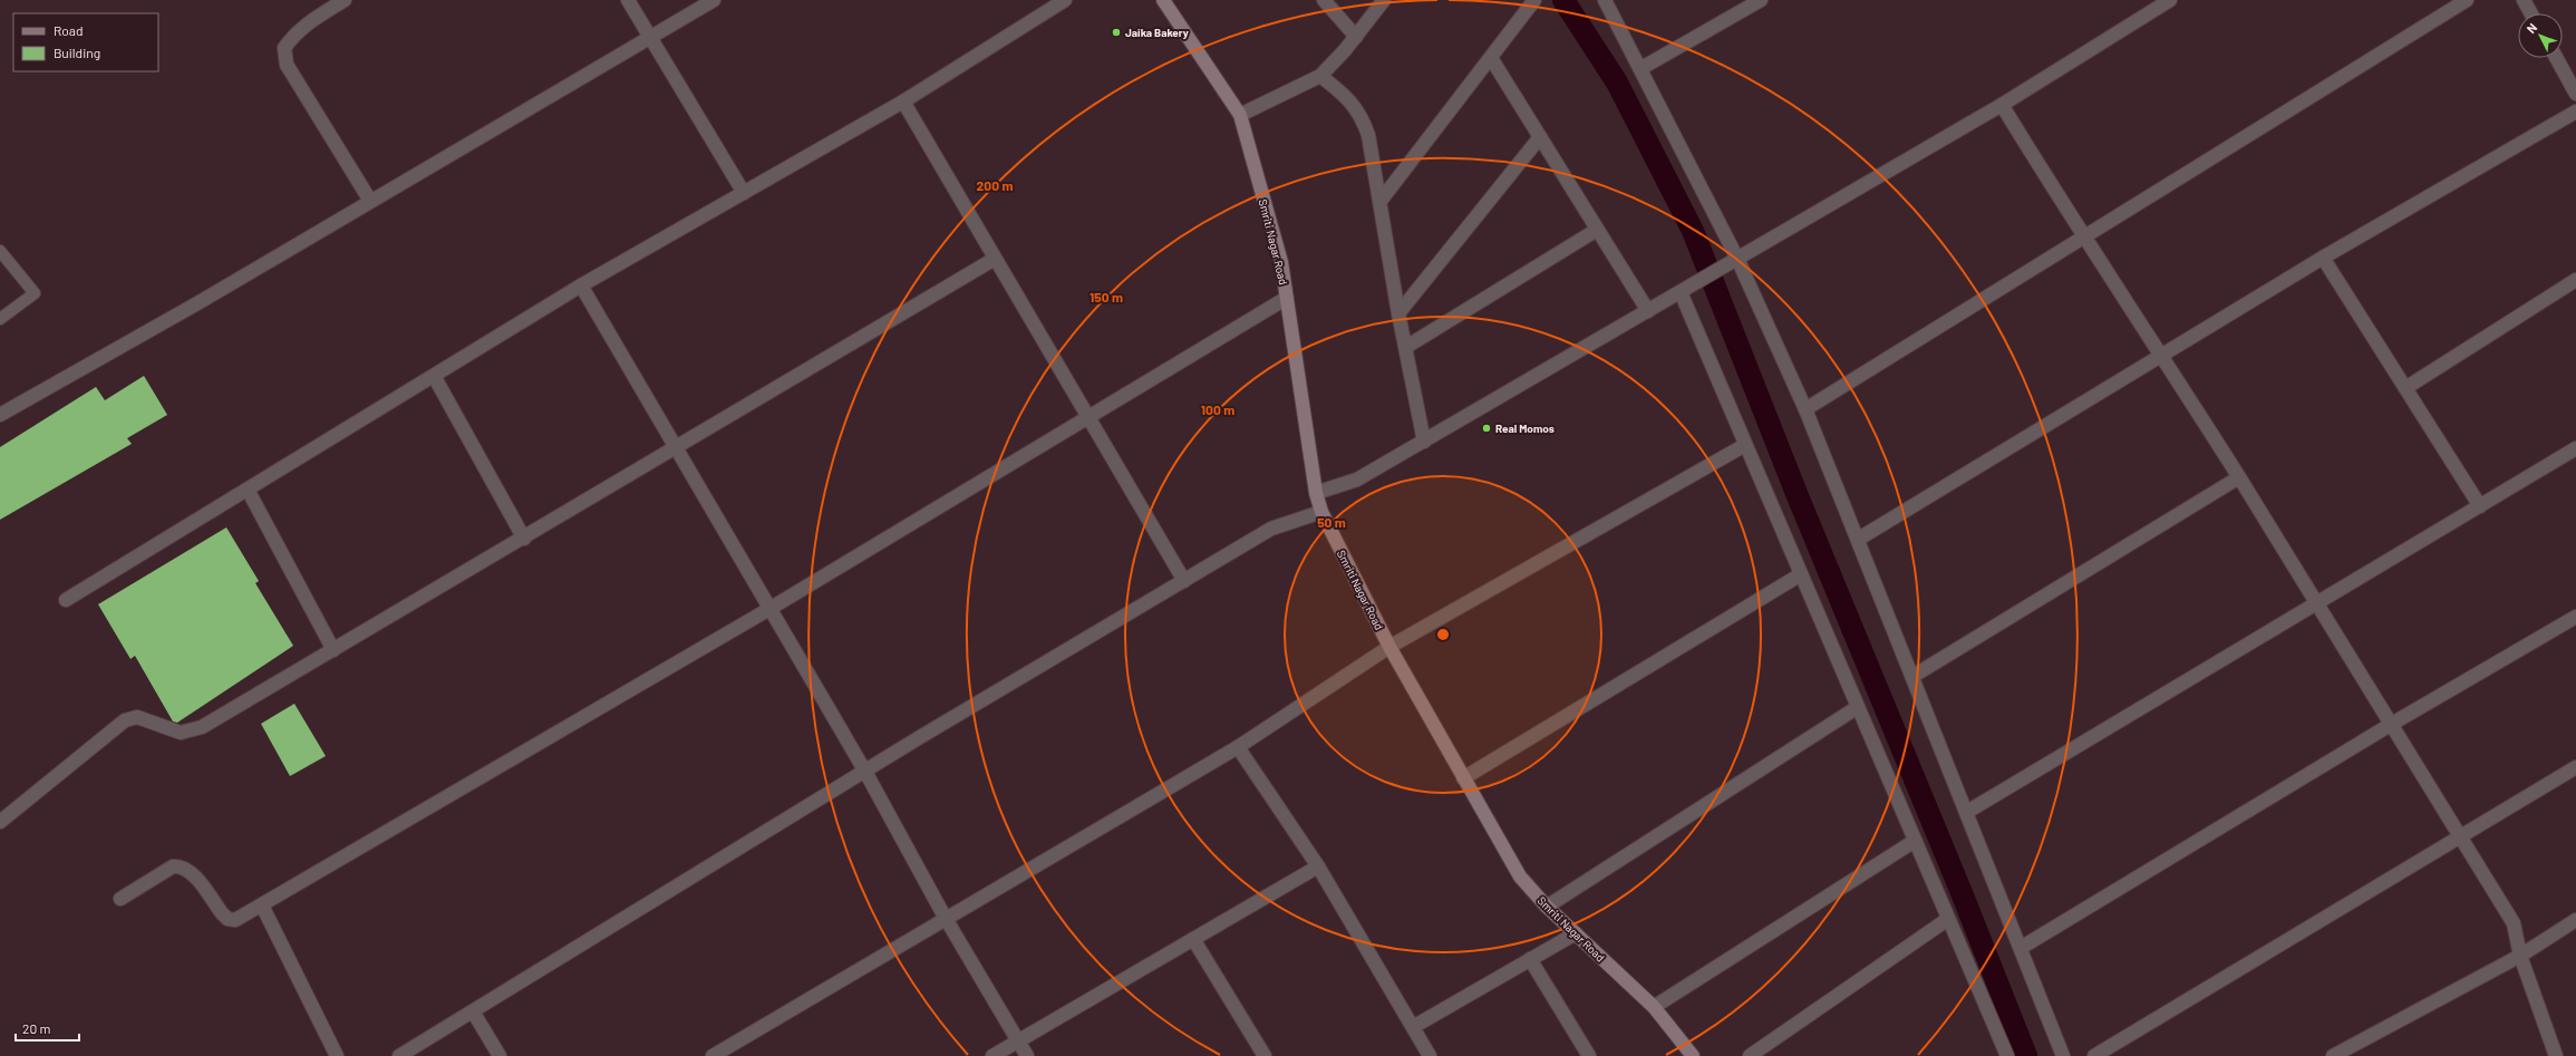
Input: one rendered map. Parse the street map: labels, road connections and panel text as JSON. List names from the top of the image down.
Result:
{
  "streets": {
    "main road": ["Smriti Nagar Road"]
  },
  "places": ["Jaika Bakery", "Real Momos"],
  "legend": ["Road", "Building"],
  "scale_bar": "20 m",
  "north": "top left",
  "rings": [
    "200 m",
    "150 m",
    "100 m",
    "50 m"
  ]
}
